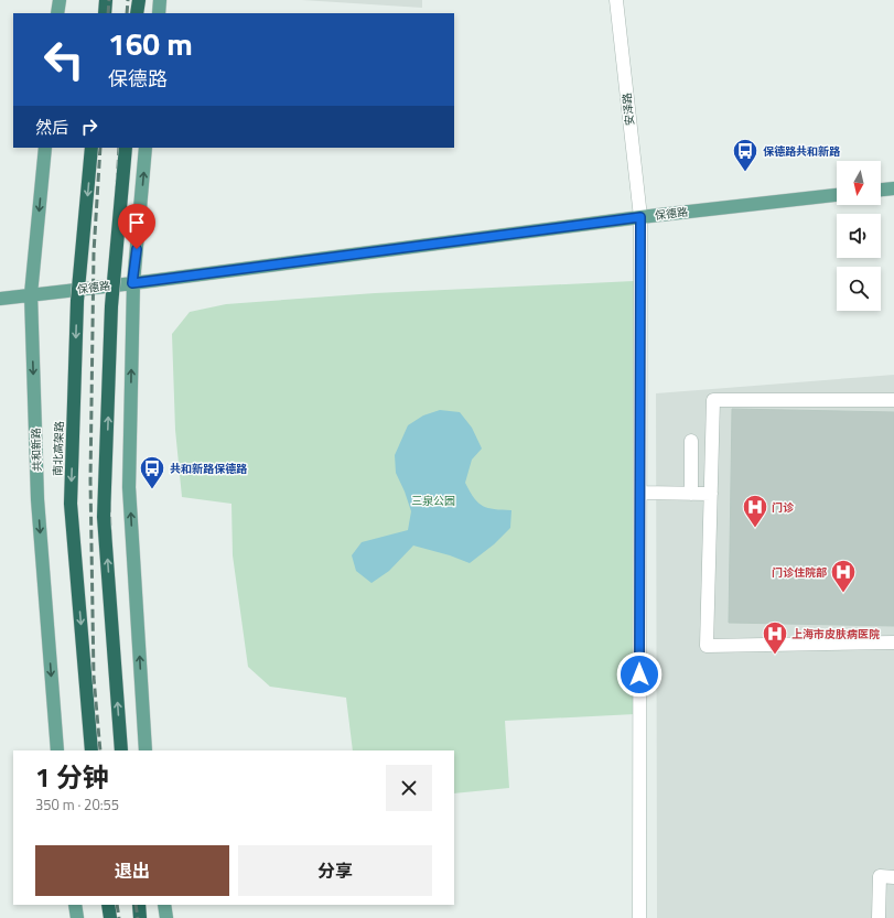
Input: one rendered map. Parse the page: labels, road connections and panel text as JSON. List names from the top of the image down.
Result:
{
  "streets": {
    "highway": ["南北高架路"],
    "main road": ["保德路", "共和新路"],
    "street": ["安泽路"]
  },
  "crossings": [
    ["安泽路", "保德路"],
    ["保德路", "共和新路"]
  ],
  "parks": ["三泉公园"],
  "places": {
    "bus stop": ["保德路共和新路", "共和新路保德路"],
    "hospital": ["门诊", "门诊住院部", "上海市皮肤病医院"]
  },
  "north": "bottom",
  "page": {
    "turn": ["160 m", "保德路"],
    "then": "然后",
    "heading": ["1 分钟", "350 m · 20:55"],
    "buttons": ["退出", "分享"]
  }
}
